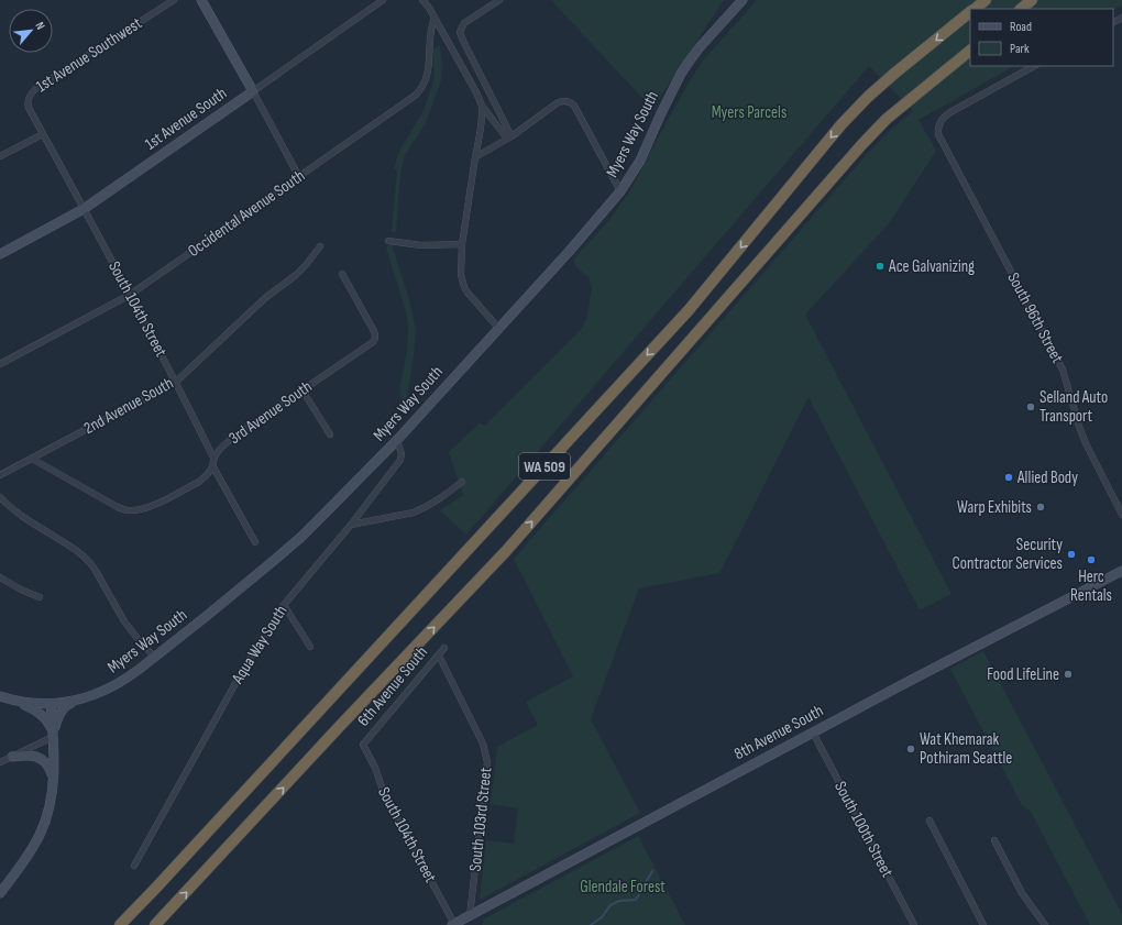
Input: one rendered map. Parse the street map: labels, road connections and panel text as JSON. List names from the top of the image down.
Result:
{
  "streets": {
    "highway": ["WA 509"],
    "street": [
      "1st Avenue Southwest",
      "1st Avenue South",
      "Myers Way South",
      "Occidental Avenue South",
      "South 104th Street",
      "South 96th Street",
      "2nd Avenue South",
      "3rd Avenue South",
      "Aqua Way South",
      "6th Avenue South",
      "8th Avenue South",
      "South 103rd Street",
      "South 100th Street"
    ]
  },
  "crossings": [
    ["1st Avenue Southwest", "South 104th Street"],
    ["1st Avenue South", "South 104th Street"],
    ["Myers Way South", "Aqua Way South"],
    ["Occidental Avenue South", "South 104th Street"],
    ["South 104th Street", "2nd Avenue South"],
    ["South 104th Street", "3rd Avenue South"],
    ["South 104th Street", "6th Avenue South"],
    ["South 104th Street", "8th Avenue South"],
    ["6th Avenue South", "South 103rd Street"],
    ["8th Avenue South", "South 103rd Street"],
    ["8th Avenue South", "South 100th Street"]
  ],
  "parks": ["Myers Parcels", "Glendale Forest"],
  "places": [
    "Ace Galvanizing",
    "Selland Auto Transport",
    "Allied Body",
    "Warp Exhibits",
    "Security Contractor Services",
    "Herc Rentals",
    "Food LifeLine",
    "Wat Khemarak Pothiram Seattle"
  ],
  "legend": ["Road", "Park"],
  "north": "top right"
}
